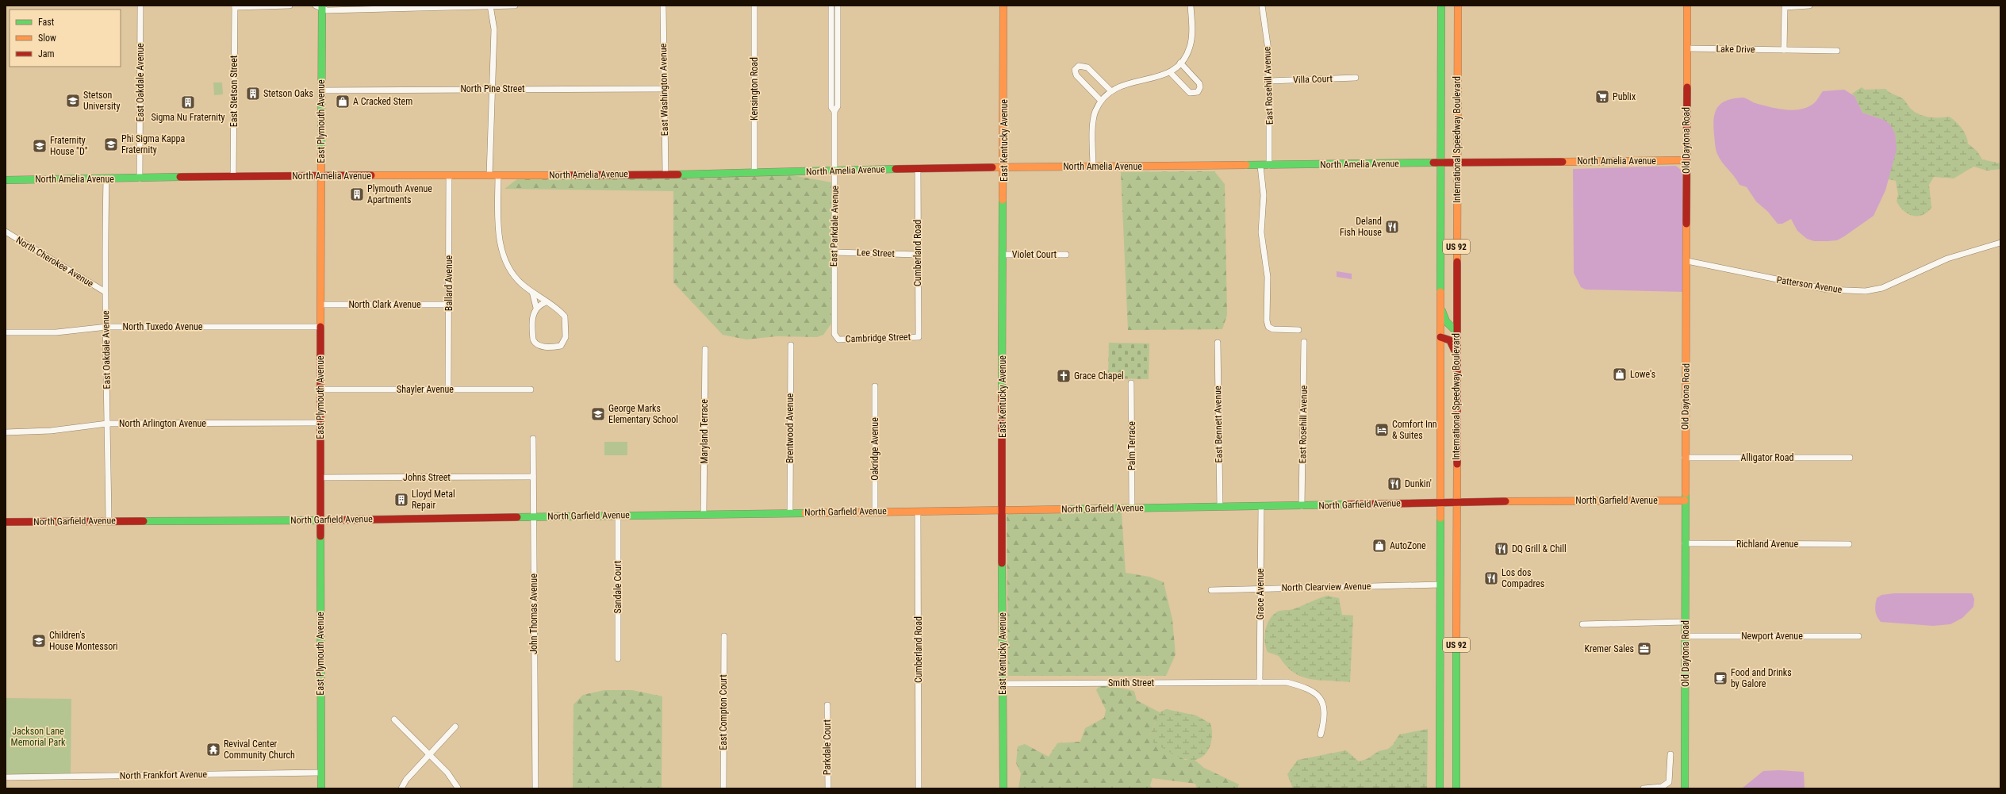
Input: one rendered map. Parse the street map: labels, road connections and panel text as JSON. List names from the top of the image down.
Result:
{
  "streets": {
    "main road": [
      "East Plymouth Avenue",
      "International Speedway Boulevard",
      "East Kentucky Avenue",
      "Old Daytona Road",
      "North Amelia Avenue",
      "US 92",
      "North Garfield Avenue"
    ],
    "street": [
      "Lake Drive",
      "Villa Court",
      "East Oakdale Avenue",
      "East Rosehill Avenue",
      "North Pine Street",
      "Kensington Road",
      "East Washington Avenue",
      "East Stetson Street",
      "East Parkdale Avenue",
      "Lee Street",
      "Cumberland Road",
      "Violet Court",
      "North Cherokee Avenue",
      "Ballard Avenue",
      "Patterson Avenue",
      "North Clark Avenue",
      "North Tuxedo Avenue",
      "Cambridge Street",
      "Shayler Avenue",
      "North Arlington Avenue",
      "East Bennett Avenue",
      "Brentwood Avenue",
      "Maryland Terrace",
      "Palm Terrace",
      "Oakridge Avenue",
      "Alligator Road",
      "Johns Street",
      "Richland Avenue",
      "Sandale Court",
      "North Clearview Avenue",
      "Grace Avenue",
      "John Thomas Avenue",
      "Newport Avenue",
      "Smith Street",
      "East Compton Court",
      "Parkdale Court",
      "North Frankfort Avenue"
    ]
  },
  "crossings": [
    ["Lake Drive", "Old Daytona Road"],
    ["Villa Court", "East Rosehill Avenue"],
    ["East Oakdale Avenue", "North Amelia Avenue"],
    ["East Oakdale Avenue", "North Cherokee Avenue"],
    ["East Oakdale Avenue", "North Tuxedo Avenue"],
    ["East Oakdale Avenue", "North Arlington Avenue"],
    ["East Oakdale Avenue", "North Garfield Avenue"],
    ["East Rosehill Avenue", "North Amelia Avenue"],
    ["East Rosehill Avenue", "North Garfield Avenue"],
    ["North Pine Street", "East Washington Avenue"],
    ["North Pine Street", "East Plymouth Avenue"],
    ["Kensington Road", "North Amelia Avenue"],
    ["East Washington Avenue", "North Amelia Avenue"],
    ["East Stetson Street", "North Amelia Avenue"],
    ["East Plymouth Avenue", "North Amelia Avenue"],
    ["East Plymouth Avenue", "North Clark Avenue"],
    ["East Plymouth Avenue", "North Tuxedo Avenue"],
    ["East Plymouth Avenue", "Shayler Avenue"],
    ["East Plymouth Avenue", "North Arlington Avenue"],
    ["East Plymouth Avenue", "Johns Street"],
    ["East Plymouth Avenue", "North Garfield Avenue"],
    ["East Plymouth Avenue", "North Frankfort Avenue"],
    ["International Speedway Boulevard", "North Amelia Avenue"],
    ["International Speedway Boulevard", "North Garfield Avenue"],
    ["International Speedway Boulevard", "North Clearview Avenue"],
    ["East Kentucky Avenue", "North Amelia Avenue"],
    ["East Kentucky Avenue", "Violet Court"],
    ["East Kentucky Avenue", "North Garfield Avenue"],
    ["East Kentucky Avenue", "Smith Street"],
    ["Old Daytona Road", "North Amelia Avenue"],
    ["Old Daytona Road", "Patterson Avenue"],
    ["Old Daytona Road", "Alligator Road"],
    ["Old Daytona Road", "North Garfield Avenue"],
    ["Old Daytona Road", "Richland Avenue"],
    ["Old Daytona Road", "Newport Avenue"],
    ["North Amelia Avenue", "East Parkdale Avenue"],
    ["North Amelia Avenue", "Cumberland Road"],
    ["North Amelia Avenue", "Ballard Avenue"],
    ["East Parkdale Avenue", "Lee Street"],
    ["East Parkdale Avenue", "Cambridge Street"],
    ["Lee Street", "Cumberland Road"],
    ["Cumberland Road", "Cambridge Street"],
    ["Cumberland Road", "North Garfield Avenue"],
    ["Ballard Avenue", "North Clark Avenue"],
    ["Ballard Avenue", "Shayler Avenue"],
    ["East Bennett Avenue", "North Garfield Avenue"],
    ["Brentwood Avenue", "North Garfield Avenue"],
    ["Maryland Terrace", "North Garfield Avenue"],
    ["Palm Terrace", "North Garfield Avenue"],
    ["Oakridge Avenue", "North Garfield Avenue"],
    ["Johns Street", "John Thomas Avenue"],
    ["North Garfield Avenue", "Sandale Court"],
    ["North Garfield Avenue", "Grace Avenue"],
    ["North Garfield Avenue", "John Thomas Avenue"],
    ["North Clearview Avenue", "Grace Avenue"],
    ["Grace Avenue", "Smith Street"]
  ],
  "parks": ["Jackson Lane Memorial Park"],
  "places": {
    "building": [
      "Stetson Oaks",
      "Sigma Nu Fraternity",
      "Plymouth Avenue Apartments",
      "Lloyd Metal Repair"
    ],
    "supermarket": ["Publix"],
    "school or university": [
      "Stetson University",
      "Phi Sigma Kappa Fraternity",
      "Fraternity House \"D\"",
      "George Marks Elementary School",
      "Children's House Montessori"
    ],
    "shop": ["A Cracked Stem", "Lowe's", "AutoZone"],
    "restaurant": [
      "Deland Fish House",
      "Dunkin'",
      "DQ Grill & Chill",
      "Los dos Compadres"
    ],
    "church": ["Grace Chapel"],
    "hotel": ["Comfort Inn & Suites"],
    "office": ["Kremer Sales"],
    "cafe": ["Food and Drinks by Galore"],
    "temple": ["Revival Center Community Church"]
  },
  "legend": ["Fast", "Slow", "Jam"]
}
